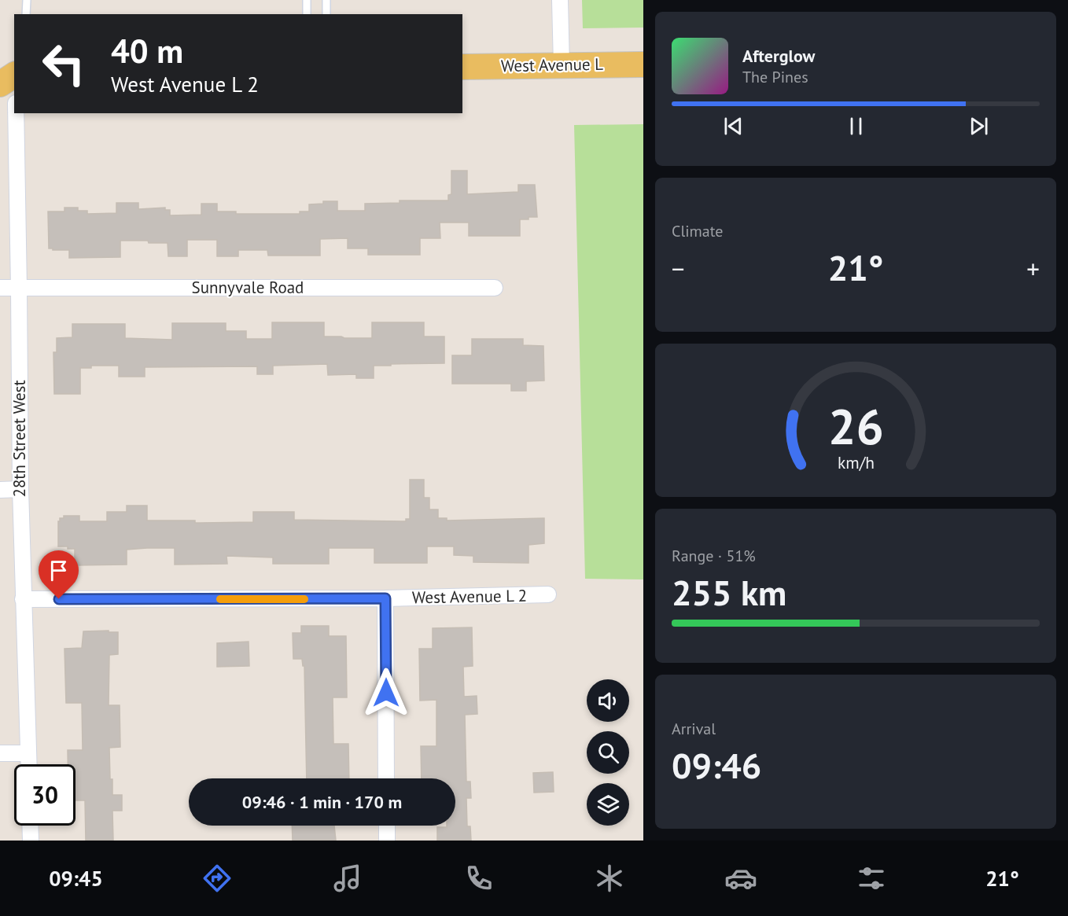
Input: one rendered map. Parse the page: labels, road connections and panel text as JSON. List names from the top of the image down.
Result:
{
  "streets": {
    "main road": ["West Avenue L"],
    "street": ["Sunnyvale Road", "28th Street West", "West Avenue L 2"]
  },
  "crossings": [
    ["Sunnyvale Road", "28th Street West"],
    ["28th Street West", "West Avenue L 2"]
  ],
  "page": {
    "turn": ["40 m", "West Avenue L 2"],
    "song": ["Afterglow", "The Pines"],
    "tile": [
      "Climate",
      ["Range · 51%", "255 km"],
      ["Arrival", "09:46"]
    ],
    "heat": ["−", "21°", "+"],
    "limit": "30",
    "trip": "09:46 · 1 min · 170 m",
    "tabs": ["09:45", "21°"],
    "gauge": ["26", "km/h"]
  }
}
